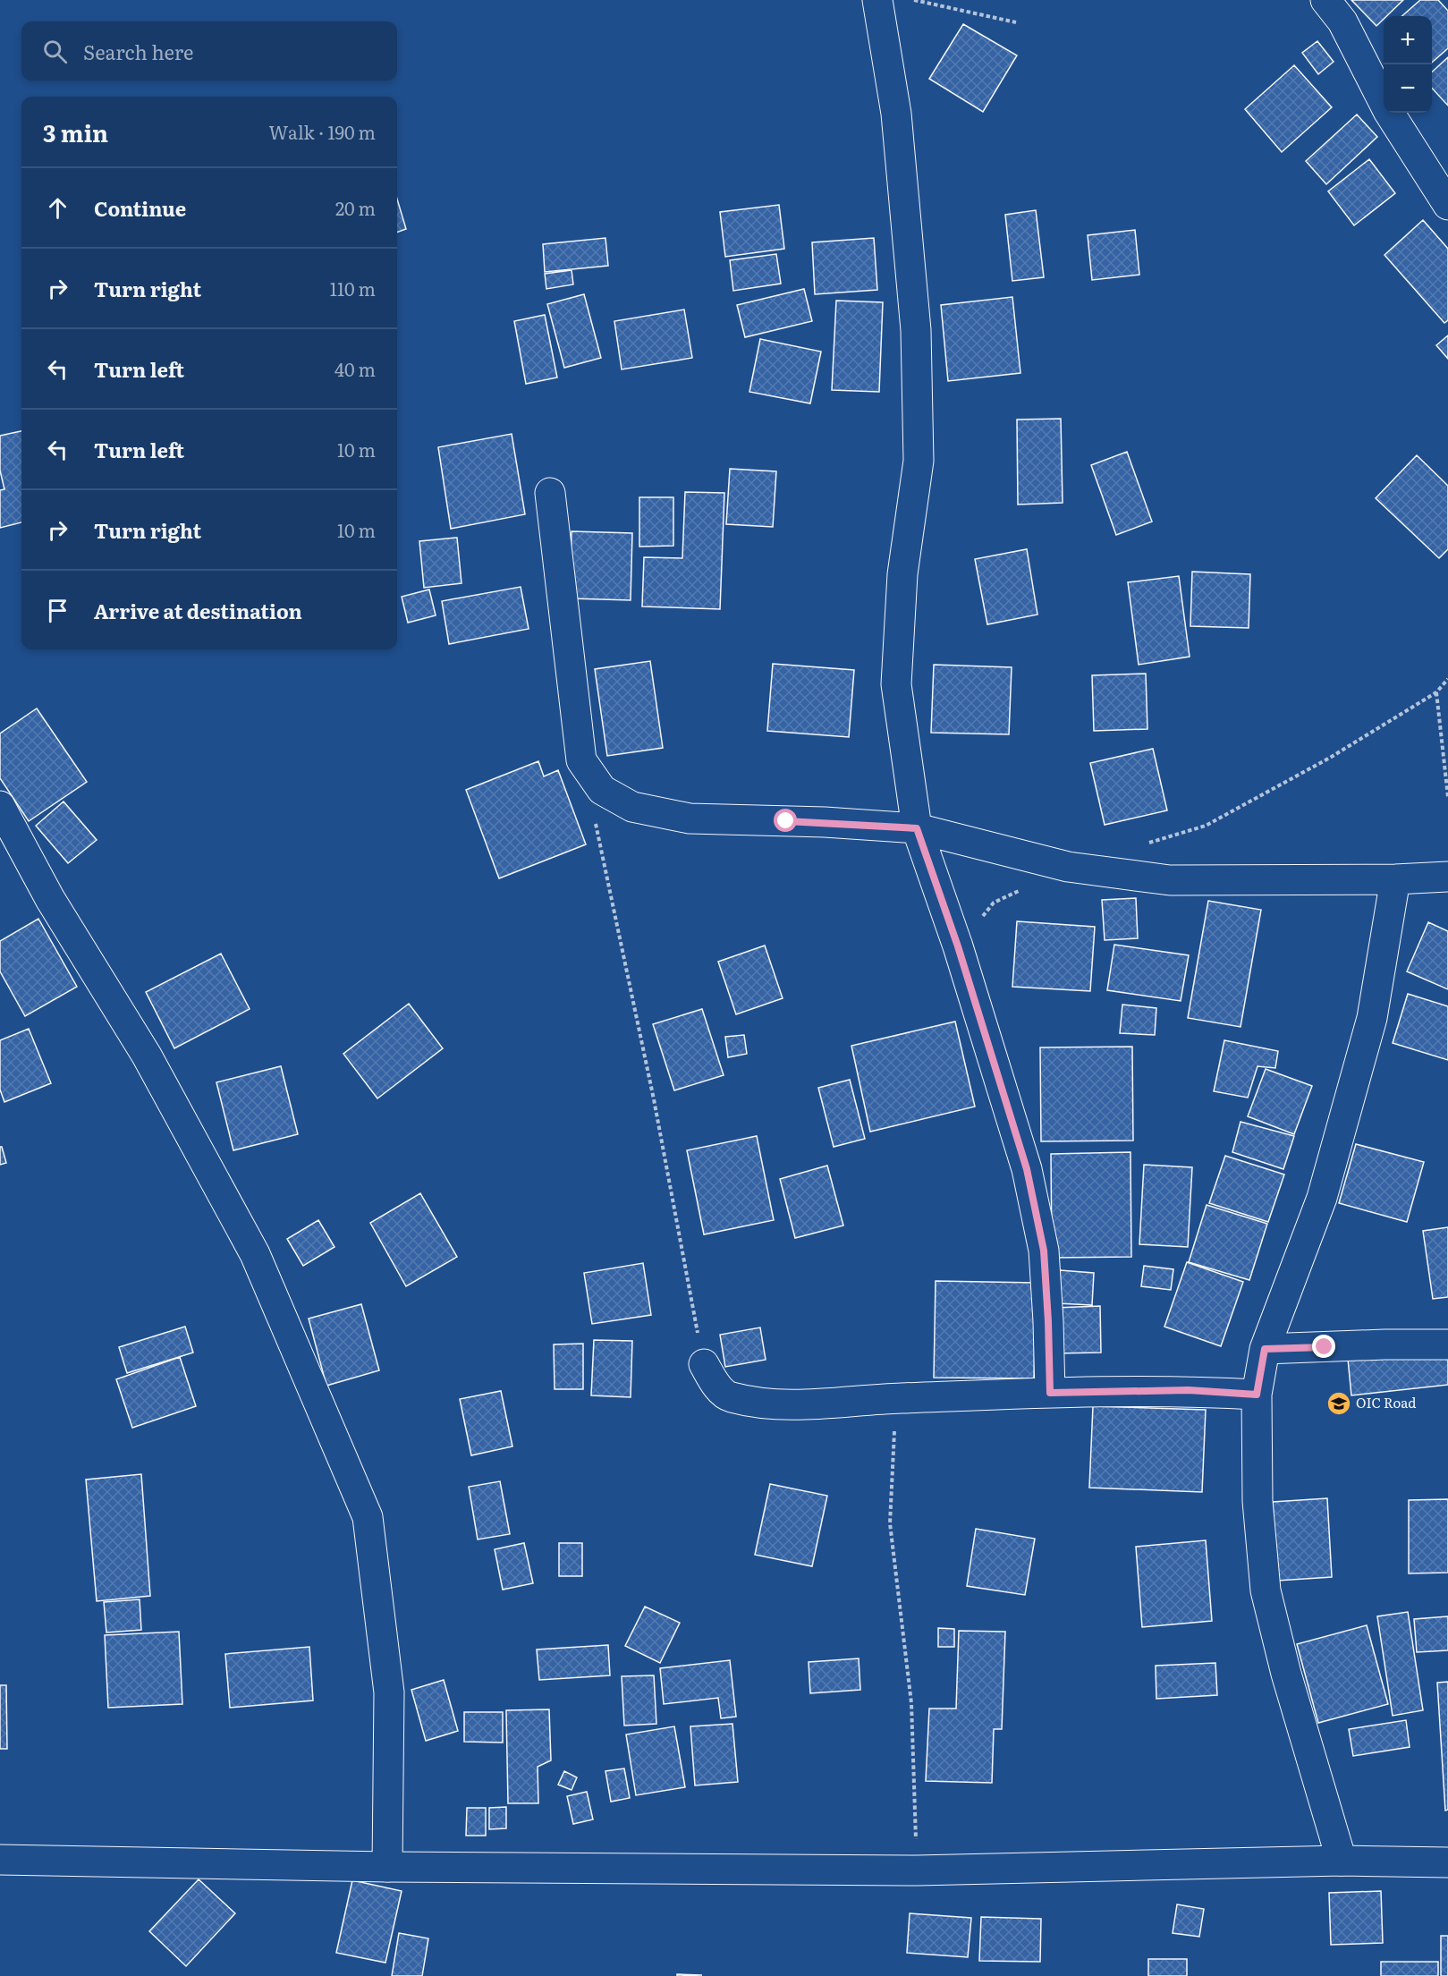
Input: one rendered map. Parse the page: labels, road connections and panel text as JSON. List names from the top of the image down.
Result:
{
  "places": {
    "school or university": ["OIC Road"]
  },
  "page": {
    "map_buttons": ["+", "−"],
    "search": "Search here",
    "heading": ["3 min", "Walk · 190 m"],
    "list": [
      ["Continue", "20 m"],
      ["Turn right", "110 m"],
      ["Turn left", "40 m"],
      ["Turn left", "10 m"],
      ["Turn right", "10 m"],
      "Arrive at destination"
    ]
  }
}
